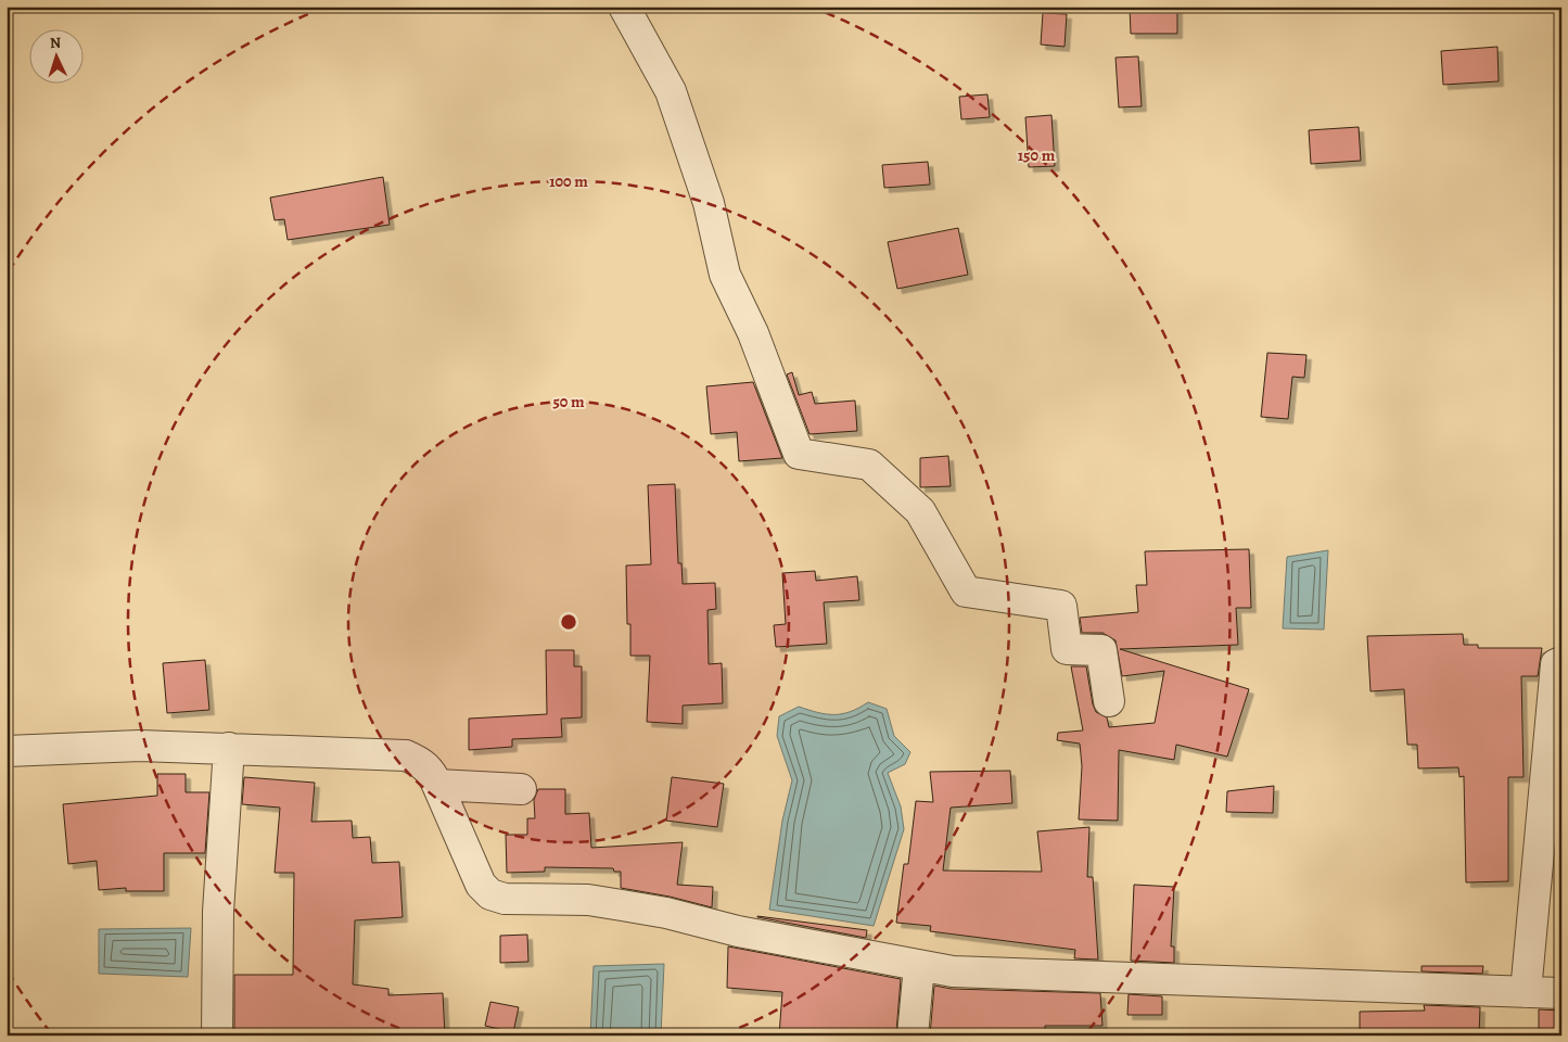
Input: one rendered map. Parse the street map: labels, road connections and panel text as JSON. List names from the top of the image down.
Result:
{
  "north": "top",
  "rings": ["150 m", "100 m", "50 m"]
}
